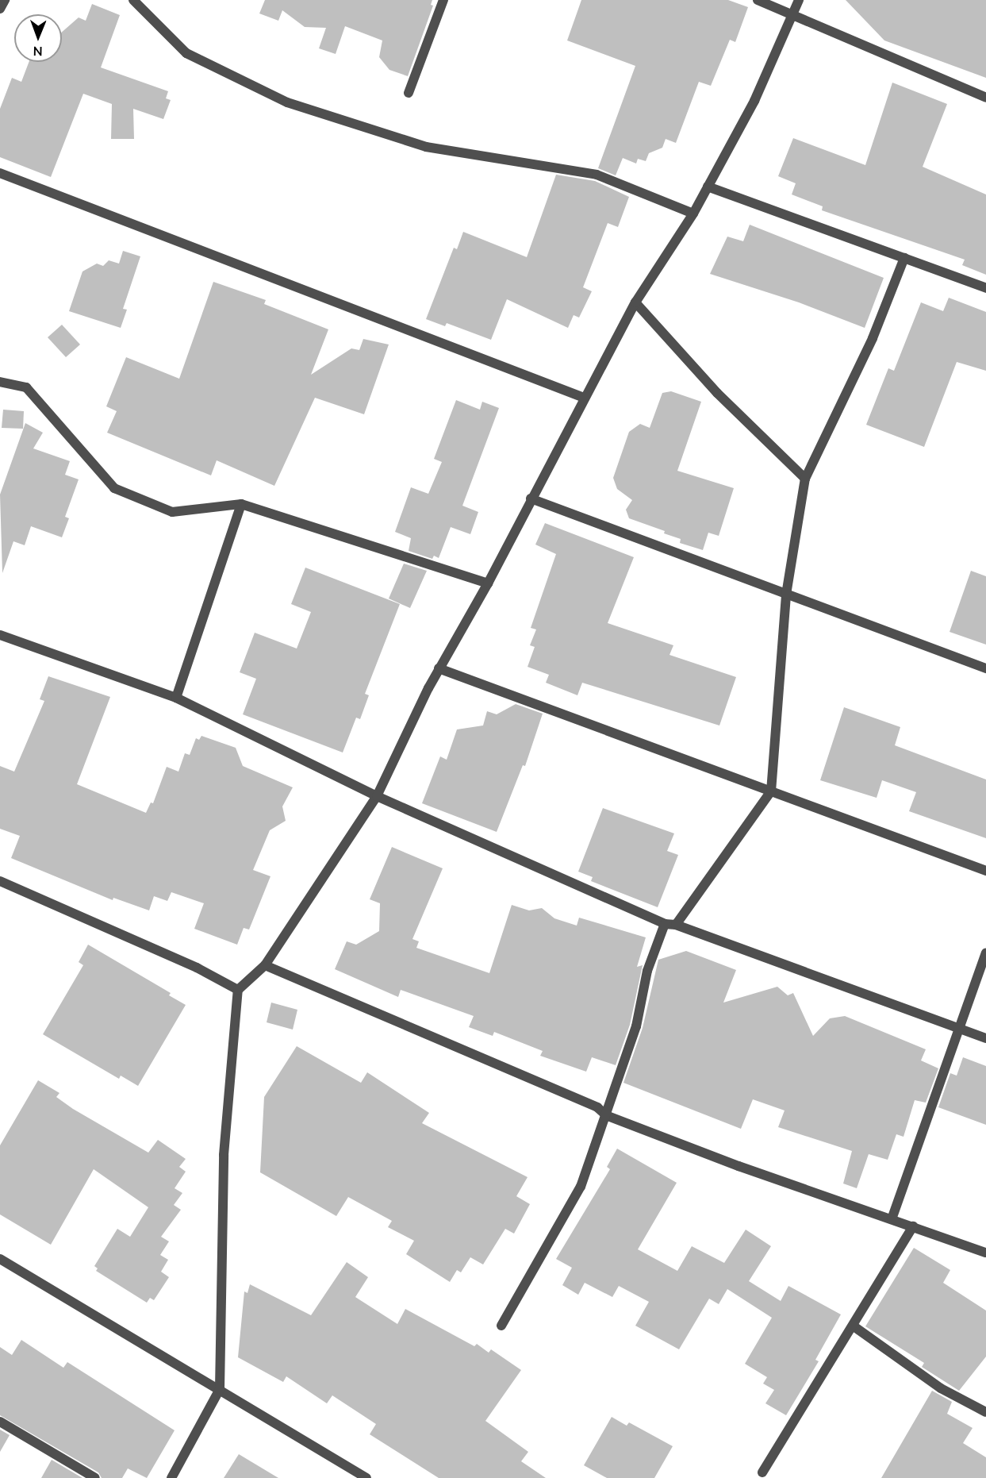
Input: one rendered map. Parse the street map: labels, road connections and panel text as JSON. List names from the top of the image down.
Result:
{
  "north": "bottom"
}
